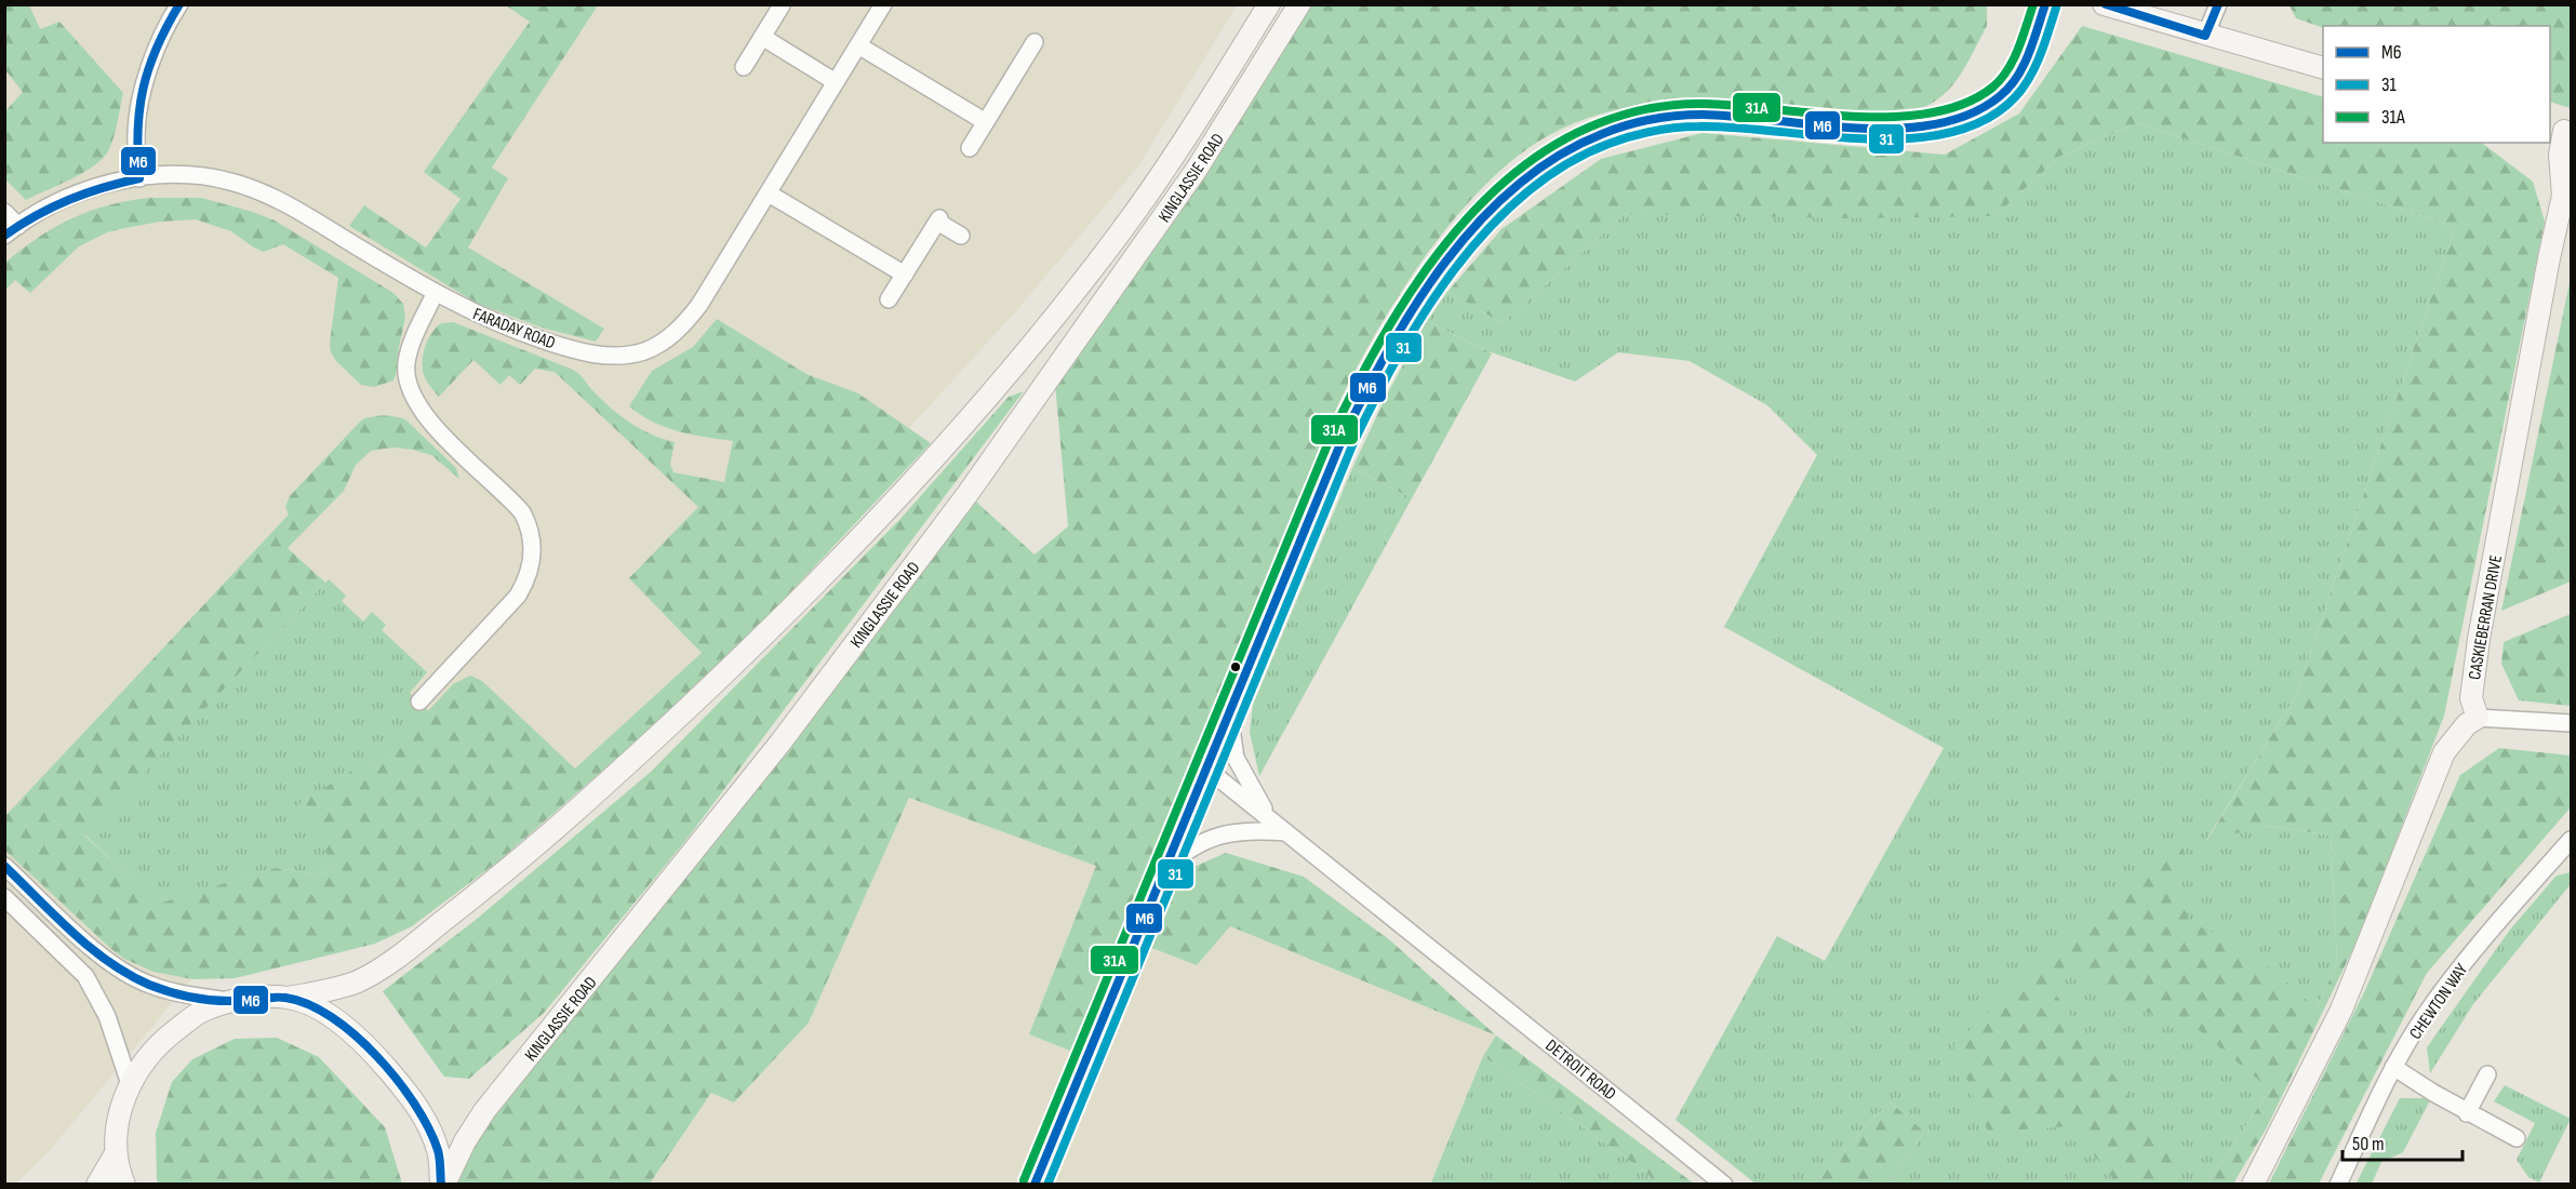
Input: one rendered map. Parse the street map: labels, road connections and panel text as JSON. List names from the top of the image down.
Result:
{
  "streets": {
    "main road": ["KINGLASSIE ROAD", "CASKIEBERRAN DRIVE"],
    "street": ["FARADAY ROAD", "CHEWTON WAY", "DETROIT ROAD"]
  },
  "lines": ["transit line M6", "transit line 31A", "transit line 31"],
  "legend": ["M6", "31", "31A"],
  "scale_bar": "50 m"
}
